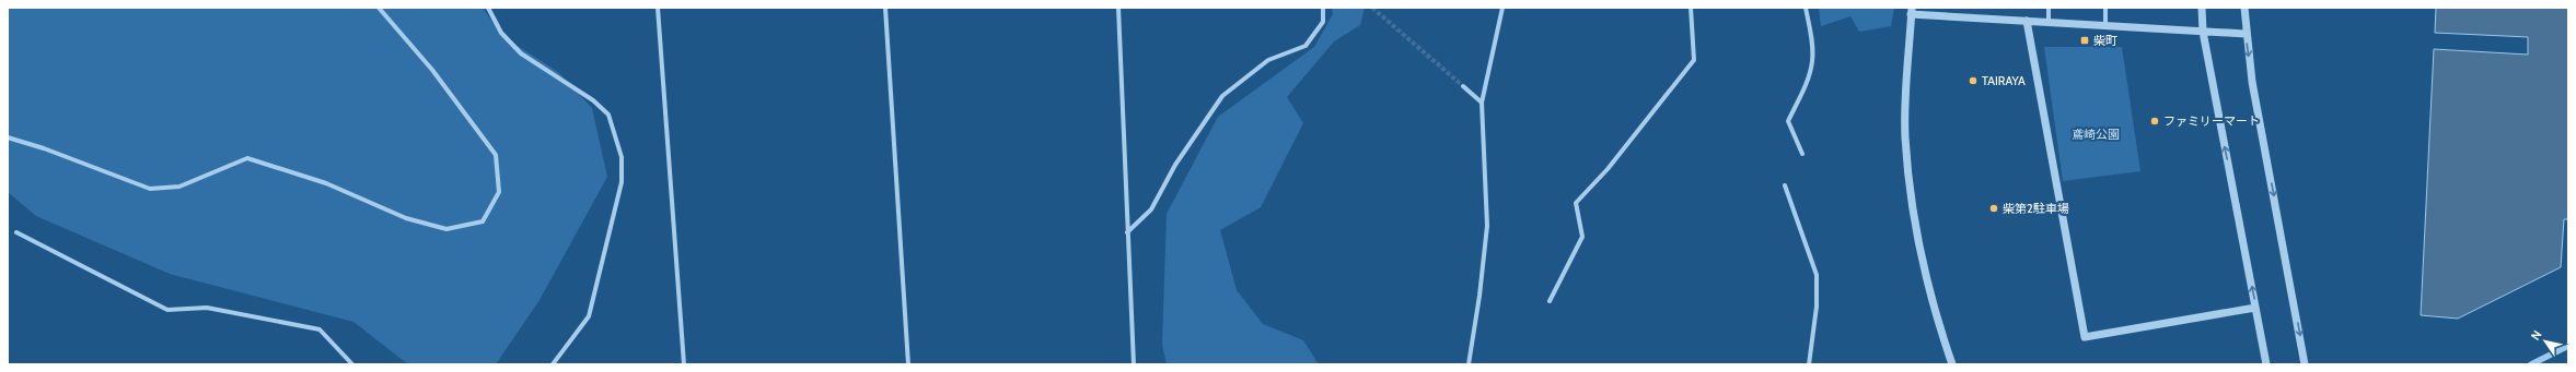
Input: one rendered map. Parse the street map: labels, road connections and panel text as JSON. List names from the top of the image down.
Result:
{
  "parks": ["鳶崎公園"],
  "places": {
    "transit": ["柴町"],
    "other": ["TAIRAYA", "ファミリーマート", "柴第2駐車場"]
  },
  "north": "top left"
}
